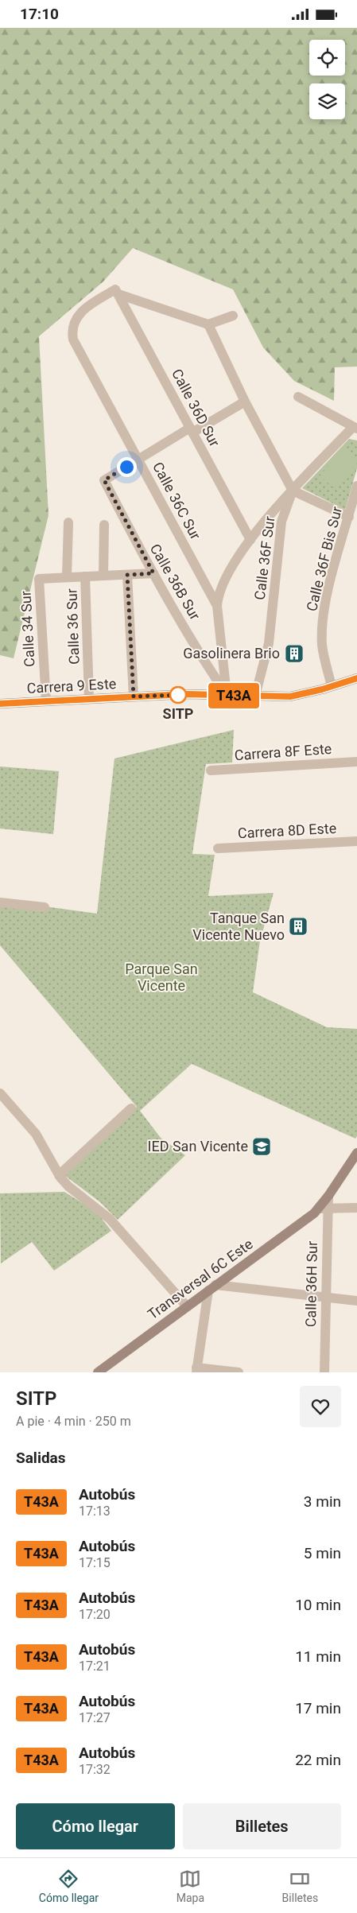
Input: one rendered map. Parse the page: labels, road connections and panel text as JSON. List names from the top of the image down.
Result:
{
  "streets": {
    "main road": ["Carrera 9 Este", "Transversal 6C Este"],
    "street": [
      "Calle 36D Sur",
      "Calle 36C Sur",
      "Calle 36F Sur",
      "Calle 36F Bis Sur",
      "Calle 36B Sur",
      "Calle 36 Sur",
      "Calle 34 Sur",
      "Carrera 8F Este",
      "Carrera 8D Este",
      "Calle 36H Sur"
    ]
  },
  "crossings": [
    ["Calle 36D Sur", "Calle 36C Sur"],
    ["Calle 36C Sur", "Calle 36B Sur"],
    ["Calle 36C Sur", "Carrera 9 Este"],
    ["Calle 36F Sur", "Carrera 9 Este"],
    ["Calle 36F Bis Sur", "Carrera 9 Este"],
    ["Calle 36B Sur", "Carrera 9 Este"],
    ["Calle 36 Sur", "Carrera 9 Este"],
    ["Calle 34 Sur", "Carrera 9 Este"],
    ["Transversal 6C Este", "Calle 36H Sur"]
  ],
  "parks": ["Parque San Vicente"],
  "places": {
    "building": ["Gasolinera Brio", "Tanque San Vicente Nuevo"],
    "other": ["SITP"],
    "school or university": ["IED San Vicente"]
  },
  "lines": ["bus line T43A"],
  "page": {
    "status": "17:10",
    "on_map": "T43A",
    "heading": [
      ["SITP", "A pie · 4 min · 250 m"],
      "Salidas"
    ],
    "list": [
      {
        "mark": "T43A",
        "name": "Autobús",
        "note": "17:13",
        "value": "3 min"
      },
      {
        "mark": "T43A",
        "name": "Autobús",
        "note": "17:15",
        "value": "5 min"
      },
      {
        "mark": "T43A",
        "name": "Autobús",
        "note": "17:20",
        "value": "10 min"
      },
      {
        "mark": "T43A",
        "name": "Autobús",
        "note": "17:21",
        "value": "11 min"
      },
      {
        "mark": "T43A",
        "name": "Autobús",
        "note": "17:27",
        "value": "17 min"
      },
      {
        "mark": "T43A",
        "name": "Autobús",
        "note": "17:32",
        "value": "22 min"
      }
    ],
    "buttons": ["Cómo llegar", "Billetes"],
    "tabs": ["Cómo llegar", "Mapa", "Billetes"]
  }
}
